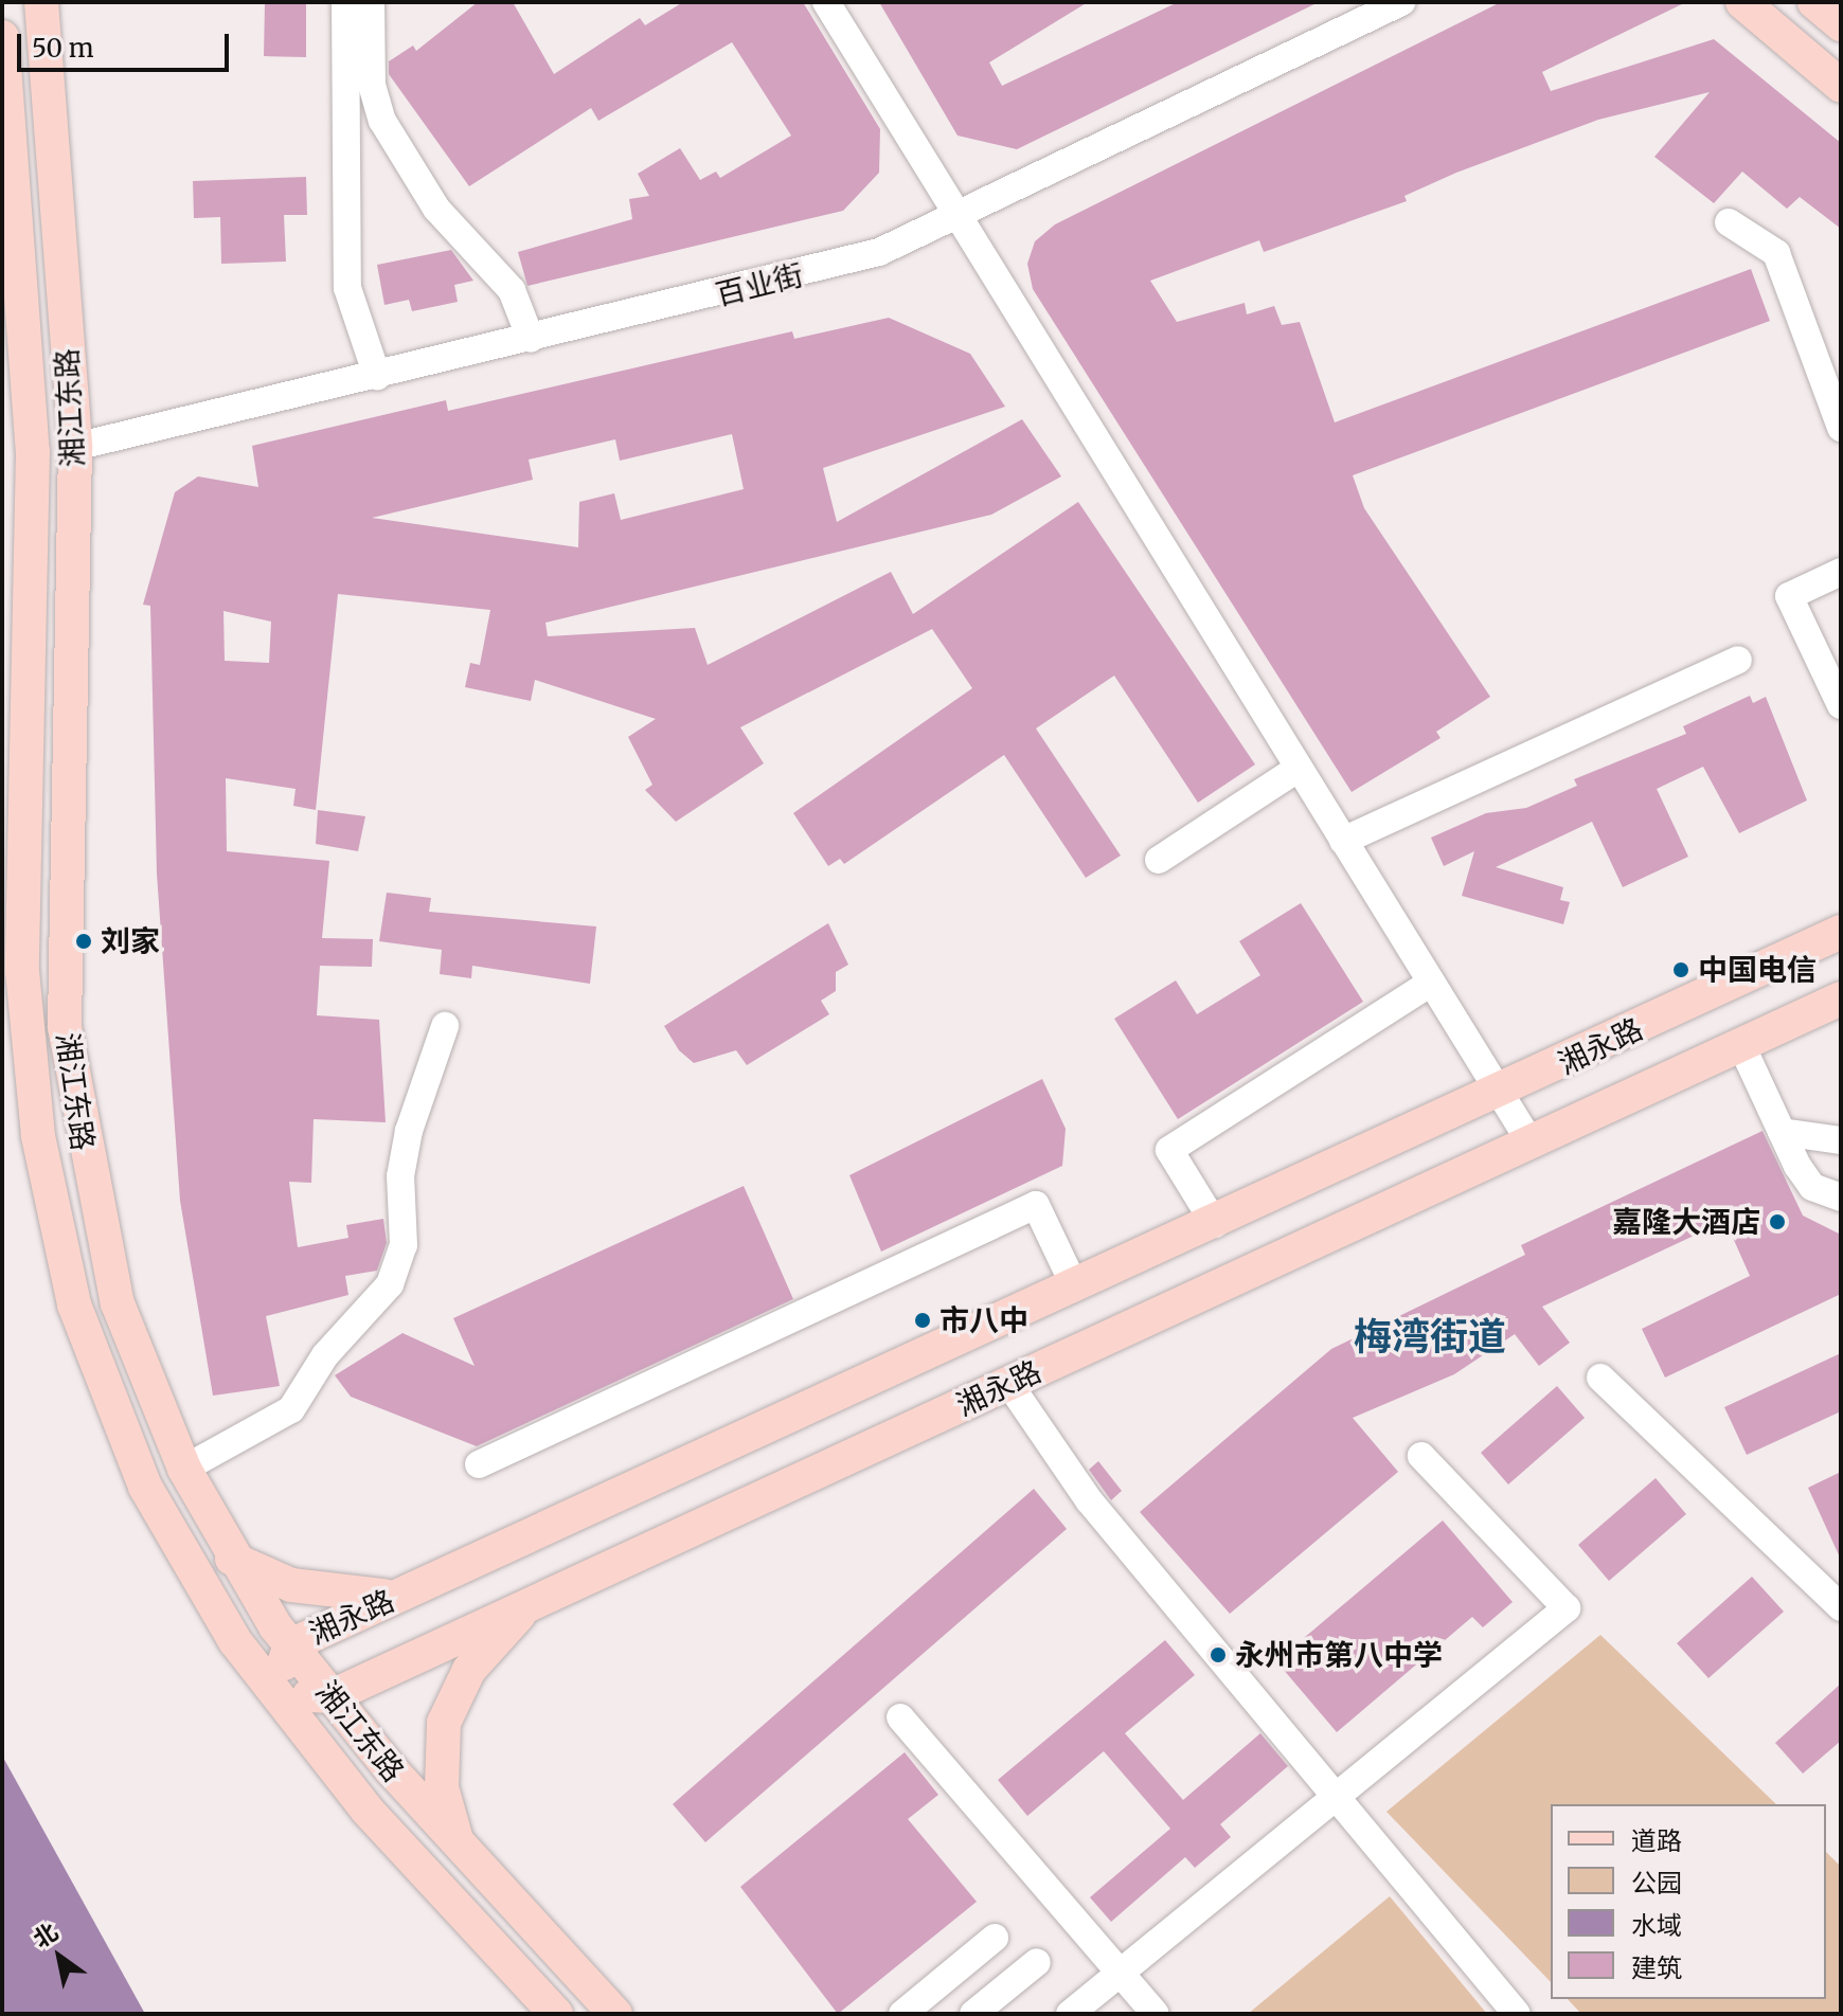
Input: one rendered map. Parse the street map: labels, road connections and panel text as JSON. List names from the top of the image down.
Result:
{
  "streets": {
    "main road": ["湘江东路", "湘永路"],
    "street": ["百业街"]
  },
  "crossings": [
    ["百业街", "湘江东路"],
    ["湘江东路", "湘永路"]
  ],
  "districts": ["梅湾街道"],
  "places": [
    "刘家",
    "中国电信",
    "嘉隆大酒店",
    "市八中",
    "永州市第八中学"
  ],
  "legend": [
    "道路",
    "公园",
    "水域",
    "建筑"
  ],
  "scale_bar": "50 m",
  "north": "top left"
}
